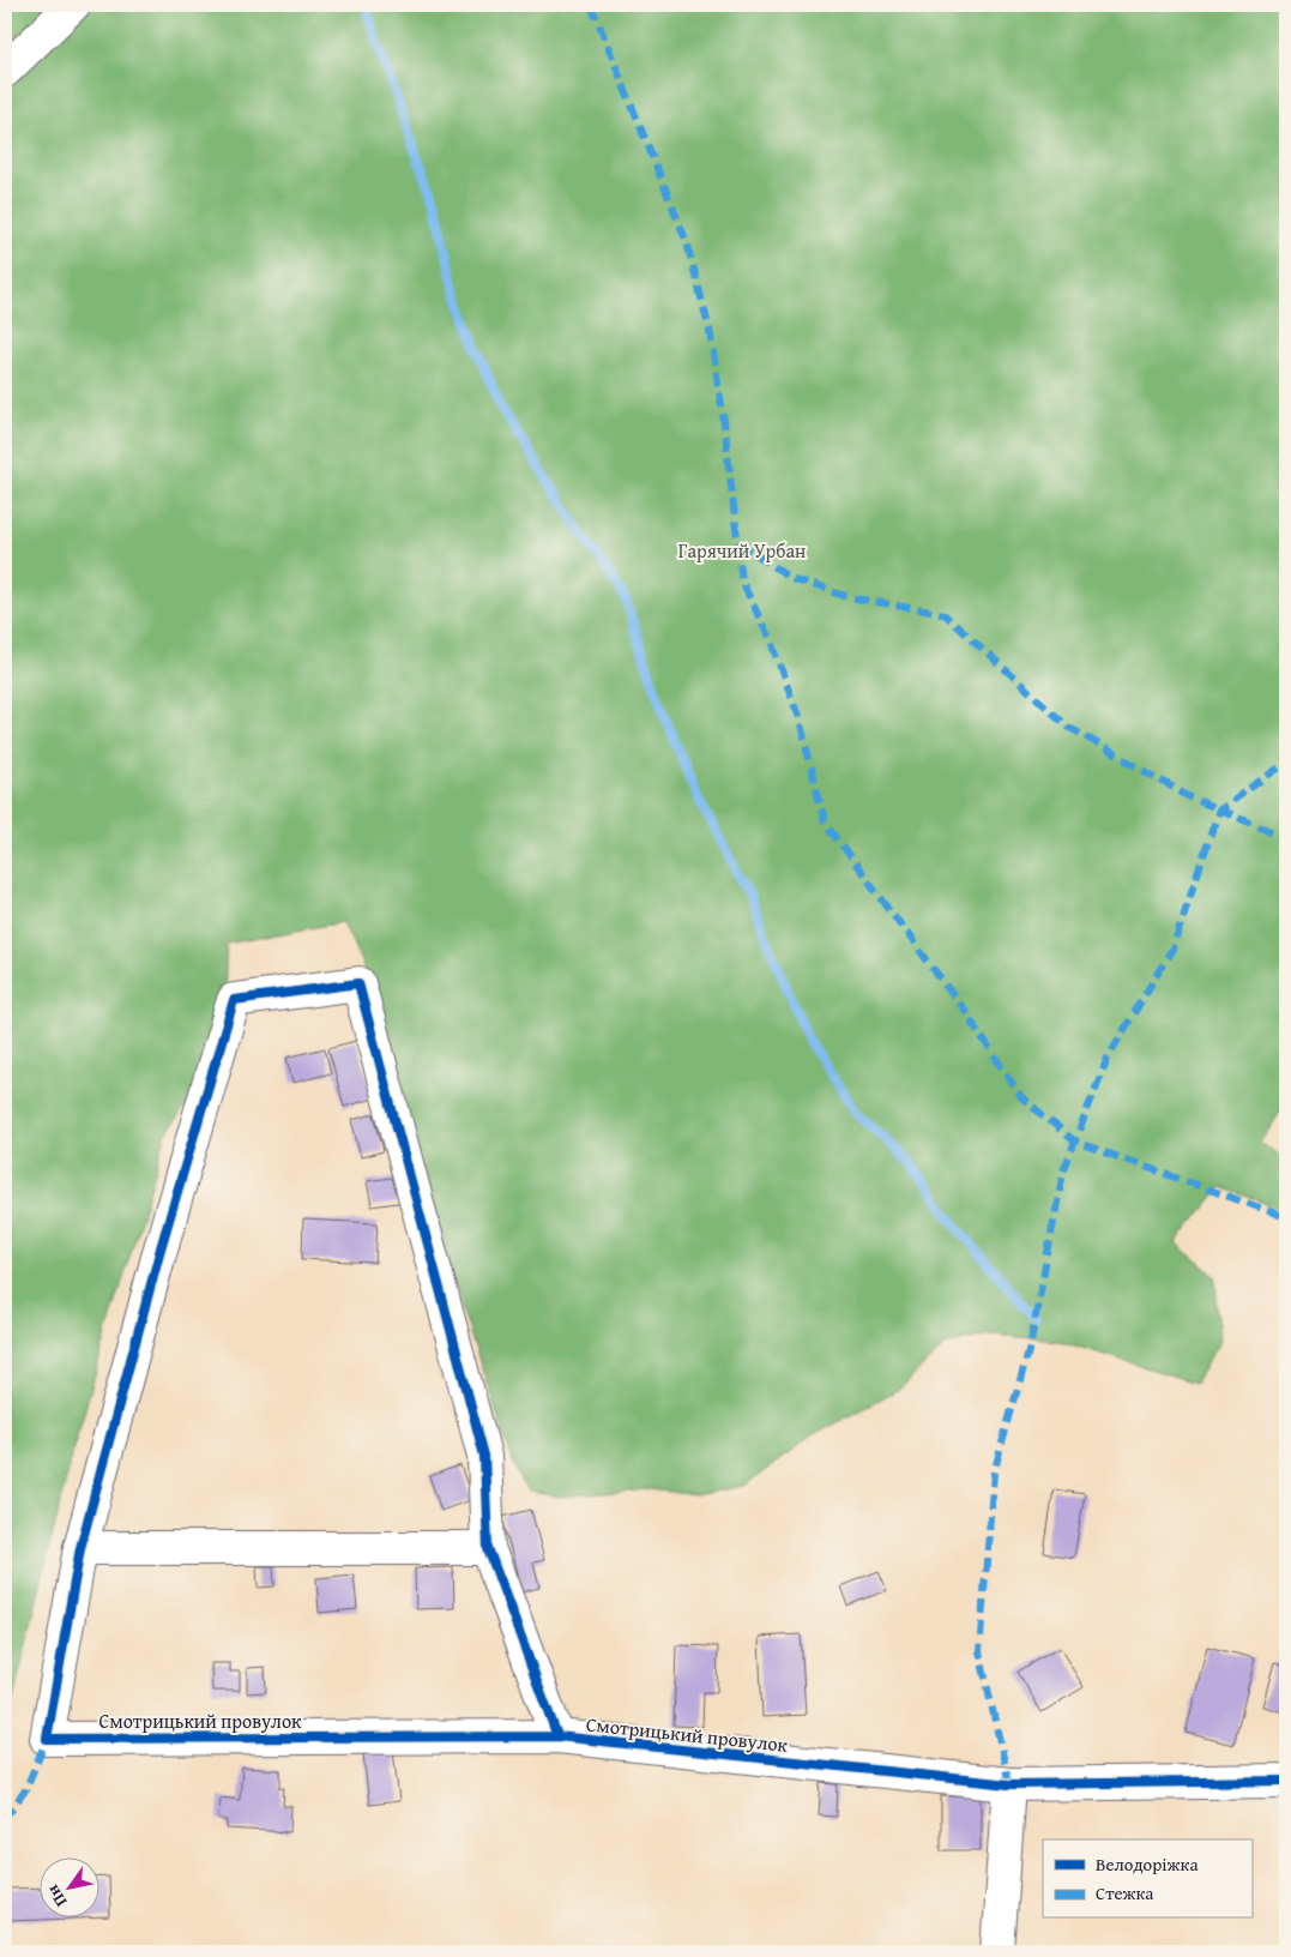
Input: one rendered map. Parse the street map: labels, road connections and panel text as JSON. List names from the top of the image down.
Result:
{
  "streets": {
    "street": ["Смотрицький провулок"]
  },
  "parks": ["Гарячий Урбан"],
  "legend": ["Велодоріжка", "Стежка"],
  "north": "bottom left"
}
